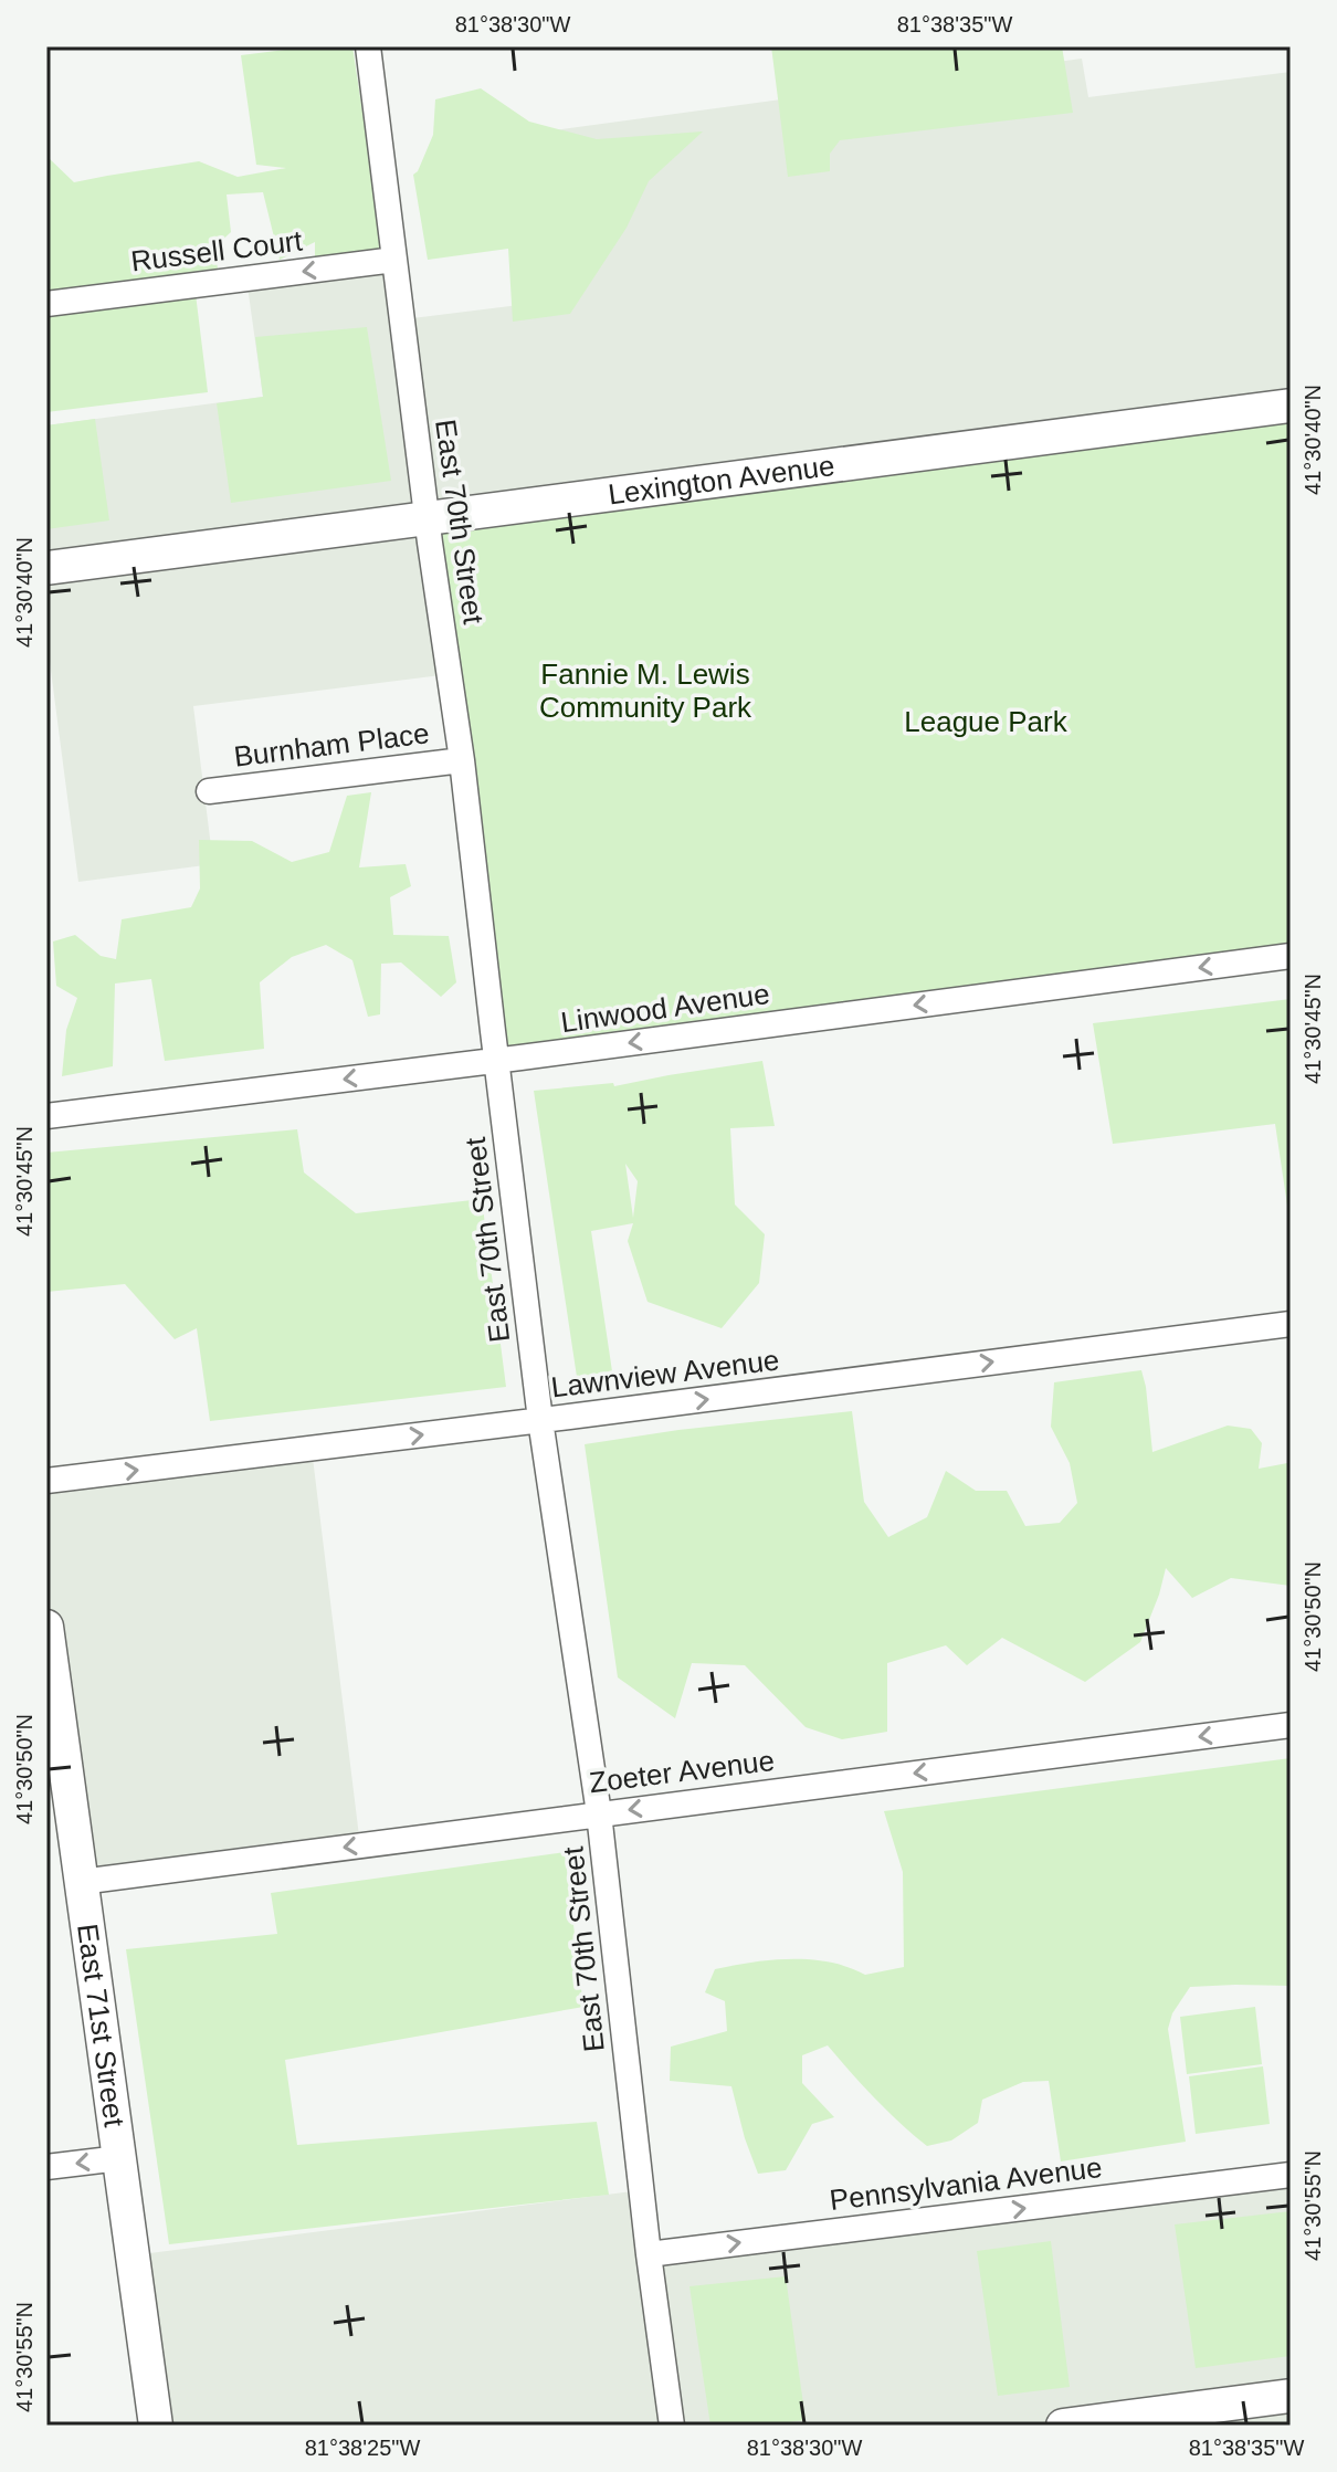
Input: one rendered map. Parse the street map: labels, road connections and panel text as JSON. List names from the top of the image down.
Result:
{
  "streets": {
    "street": [
      "Russell Court",
      "Lexington Avenue",
      "East 70th Street",
      "Burnham Place",
      "Linwood Avenue",
      "Lawnview Avenue",
      "Zoeter Avenue",
      "East 71st Street",
      "Pennsylvania Avenue"
    ]
  },
  "crossings": [
    ["Russell Court", "East 70th Street"],
    ["Lexington Avenue", "East 70th Street"],
    ["East 70th Street", "Burnham Place"],
    ["East 70th Street", "Linwood Avenue"],
    ["East 70th Street", "Lawnview Avenue"],
    ["East 70th Street", "Zoeter Avenue"],
    ["East 70th Street", "Pennsylvania Avenue"],
    ["Zoeter Avenue", "East 71st Street"]
  ],
  "one_way": [
    "Russell Court",
    "Linwood Avenue",
    "Lawnview Avenue",
    "Zoeter Avenue",
    "Pennsylvania Avenue"
  ],
  "parks": ["Fannie M. Lewis Community Park", "League Park"],
  "coordinates": [
    "81°38'30\"W",
    "81°38'35\"W",
    "41°30'40\"N",
    "41°30'45\"N",
    "41°30'50\"N",
    "41°30'55\"N",
    "81°38'25\"W"
  ]
}
